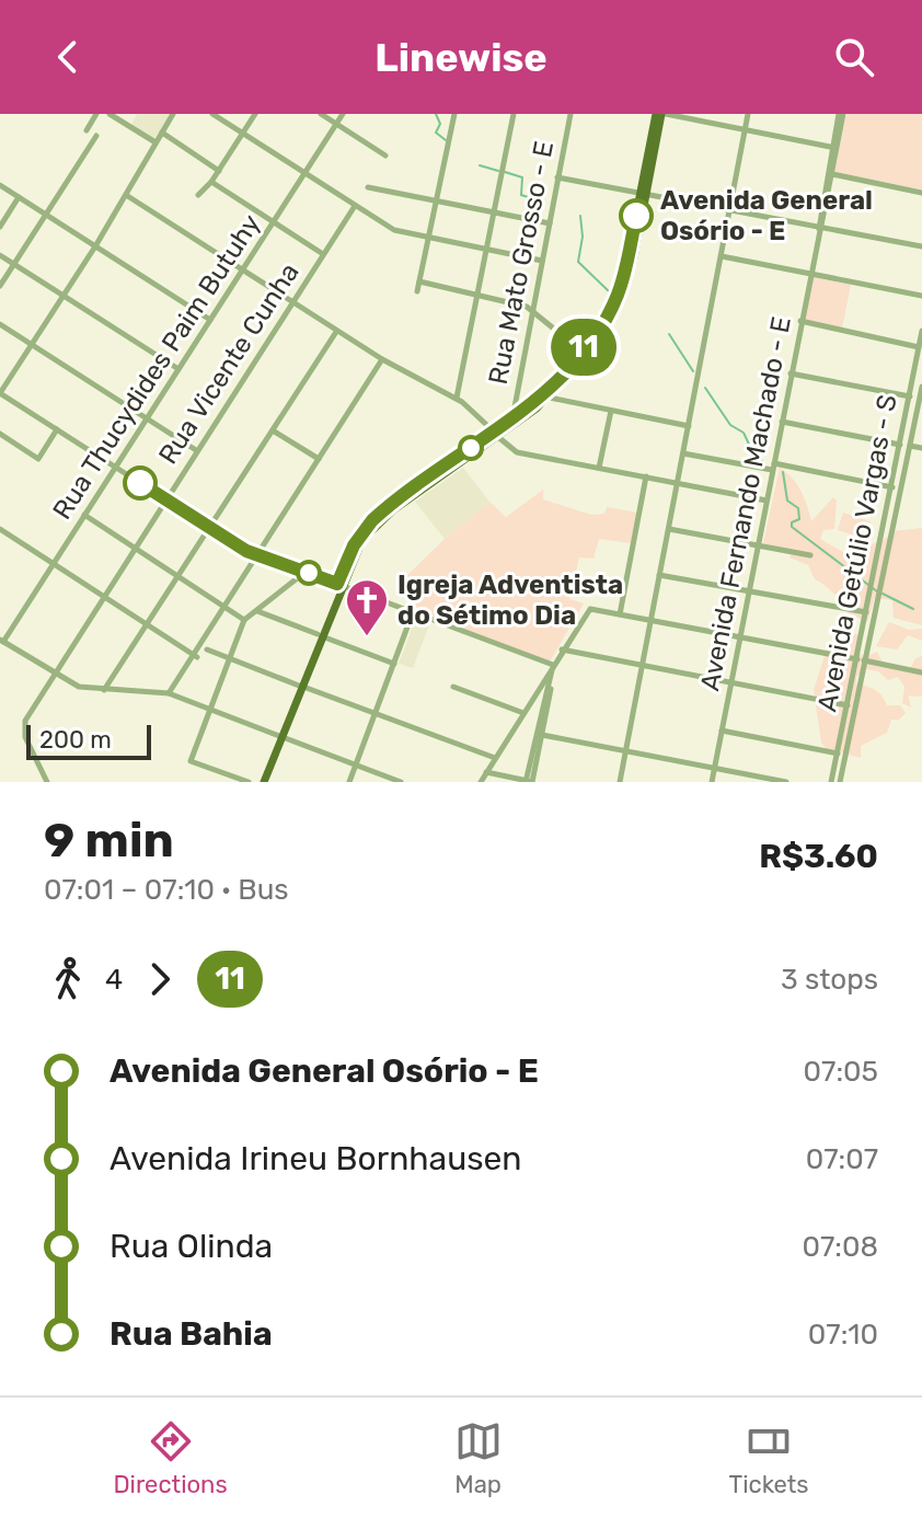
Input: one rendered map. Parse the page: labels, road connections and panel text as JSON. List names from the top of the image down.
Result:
{
  "streets": {
    "street": [
      "Rua Mato Grosso - E",
      "Rua Vicente Cunha",
      "Rua Thucydides Paim Butuhy",
      "Avenida Fernando Machado - E",
      "Avenida Getúlio Vargas - S"
    ]
  },
  "places": {
    "other": ["Avenida General Osório - E"],
    "church": ["Igreja Adventista do Sétimo Dia"]
  },
  "lines": ["bus line 11"],
  "scale_bar": "200 m",
  "page": {
    "header": "Linewise",
    "on_map": "11",
    "scale": "200 m",
    "heading": ["9 min", "07:01 – 07:10 · Bus", "R$3.60"],
    "legs": ["4", "11", "3 stops"],
    "list": [
      {
        "name": "Avenida General Osório - E",
        "value": "07:05"
      },
      {
        "name": "Avenida Irineu Bornhausen",
        "value": "07:07"
      },
      {
        "name": "Rua Olinda",
        "value": "07:08"
      },
      {
        "name": "Rua Bahia",
        "value": "07:10"
      }
    ],
    "tabs": ["Directions", "Map", "Tickets"]
  }
}
